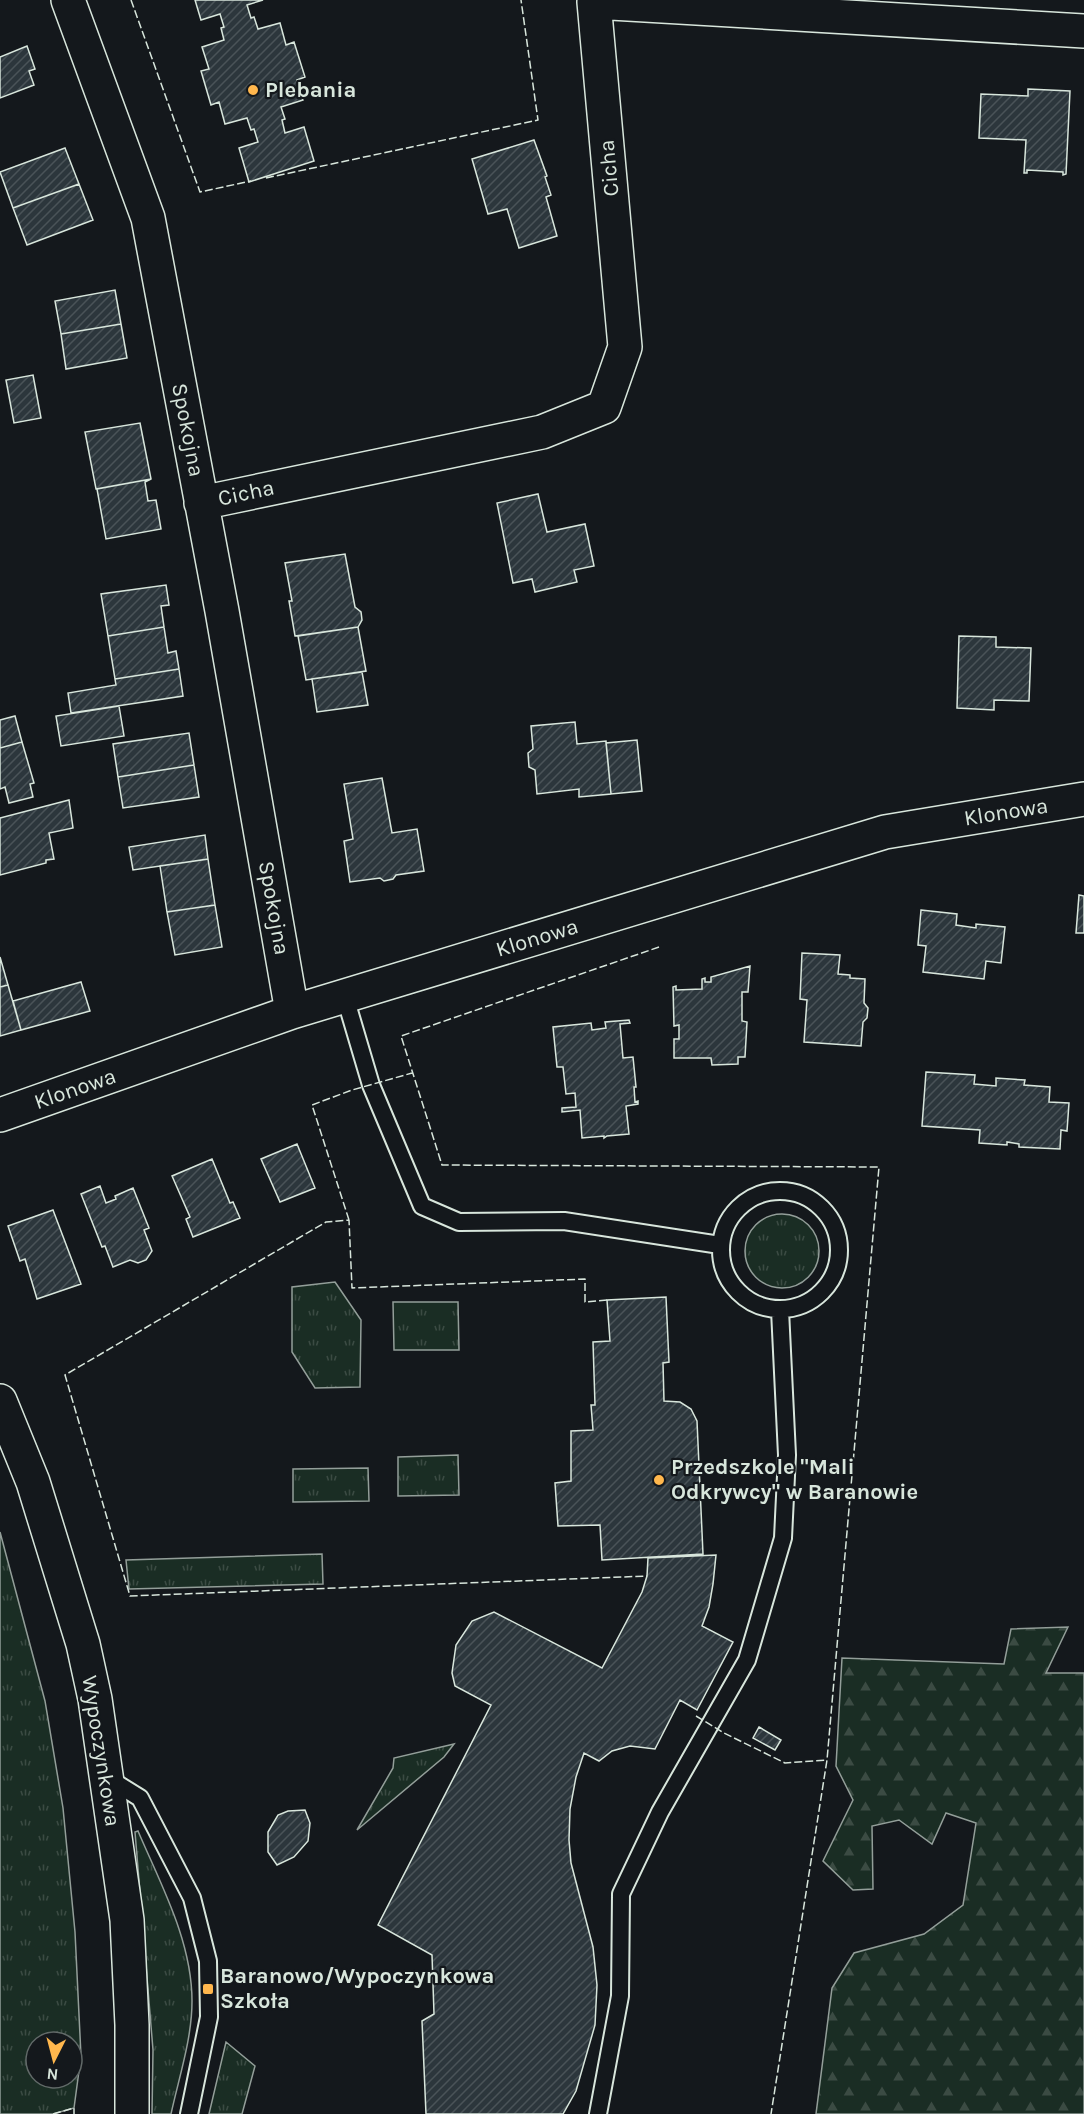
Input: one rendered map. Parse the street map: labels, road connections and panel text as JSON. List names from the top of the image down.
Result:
{
  "streets": {
    "street": [
      "Cicha",
      "Spokojna",
      "Klonowa",
      "Wypoczynkowa"
    ]
  },
  "crossings": [
    ["Cicha", "Spokojna"],
    ["Spokojna", "Klonowa"]
  ],
  "places": {
    "other": ["Plebania", "Przedszkole \"Mali Odkrywcy\" w Baranowie"],
    "transit": ["Baranowo/Wypoczynkowa Szkoła"]
  },
  "north": "bottom"
}
